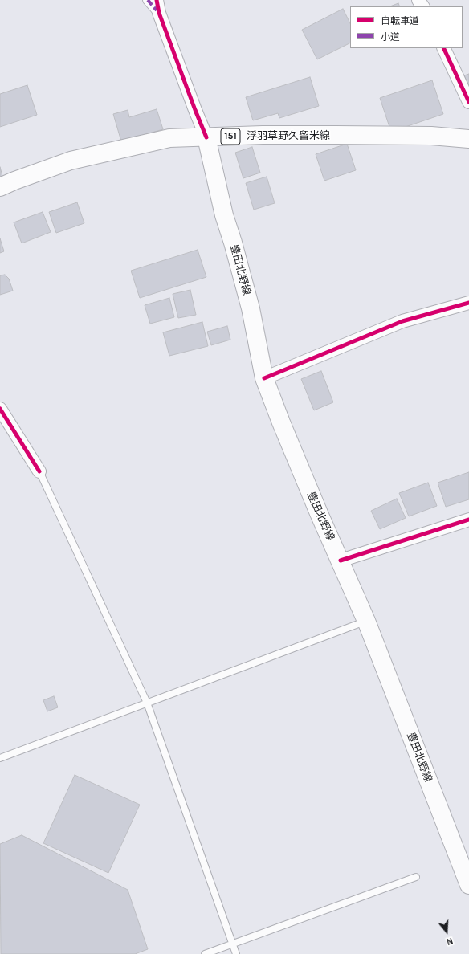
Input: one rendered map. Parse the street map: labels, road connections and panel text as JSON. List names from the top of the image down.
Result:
{
  "streets": {
    "main road": ["浮羽草野久留米線", "151", "豊田北野線"]
  },
  "crossings": [
    ["浮羽草野久留米線", "豊田北野線"]
  ],
  "legend": ["自転車道", "小道"],
  "north": "bottom"
}
